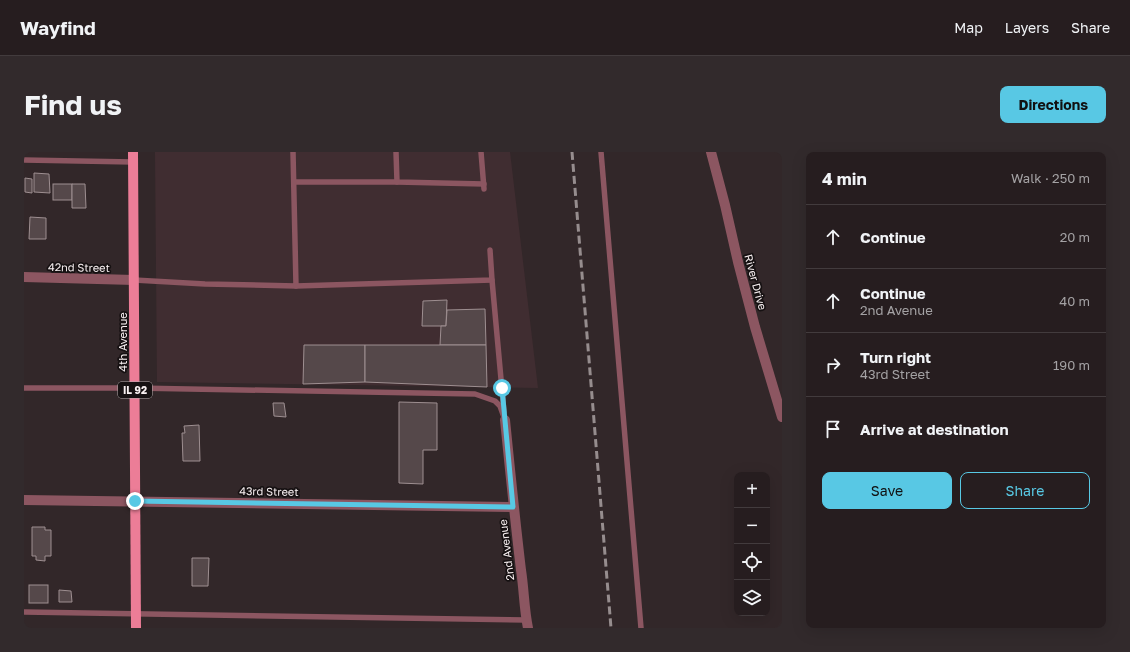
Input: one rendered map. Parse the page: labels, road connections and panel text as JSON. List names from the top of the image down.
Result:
{
  "streets": {
    "main road": ["4th Avenue", "IL 92"],
    "street": [
      "42nd Street",
      "River Drive",
      "43rd Street",
      "2nd Avenue"
    ]
  },
  "crossings": [
    ["42nd Street", "4th Avenue"],
    ["4th Avenue", "43rd Street"],
    ["43rd Street", "2nd Avenue"]
  ],
  "page": {
    "header": "Wayfind",
    "nav": ["Map", "Layers", "Share"],
    "buttons": [
      "Directions",
      ["Save", "Share"]
    ],
    "title": "Find us",
    "heading": ["4 min", "Walk · 250 m"],
    "list": [
      ["Continue", "20 m"],
      ["Continue", "2nd Avenue", "40 m"],
      ["Turn right", "43rd Street", "190 m"],
      "Arrive at destination"
    ],
    "map_buttons": ["+", "−"]
  }
}
